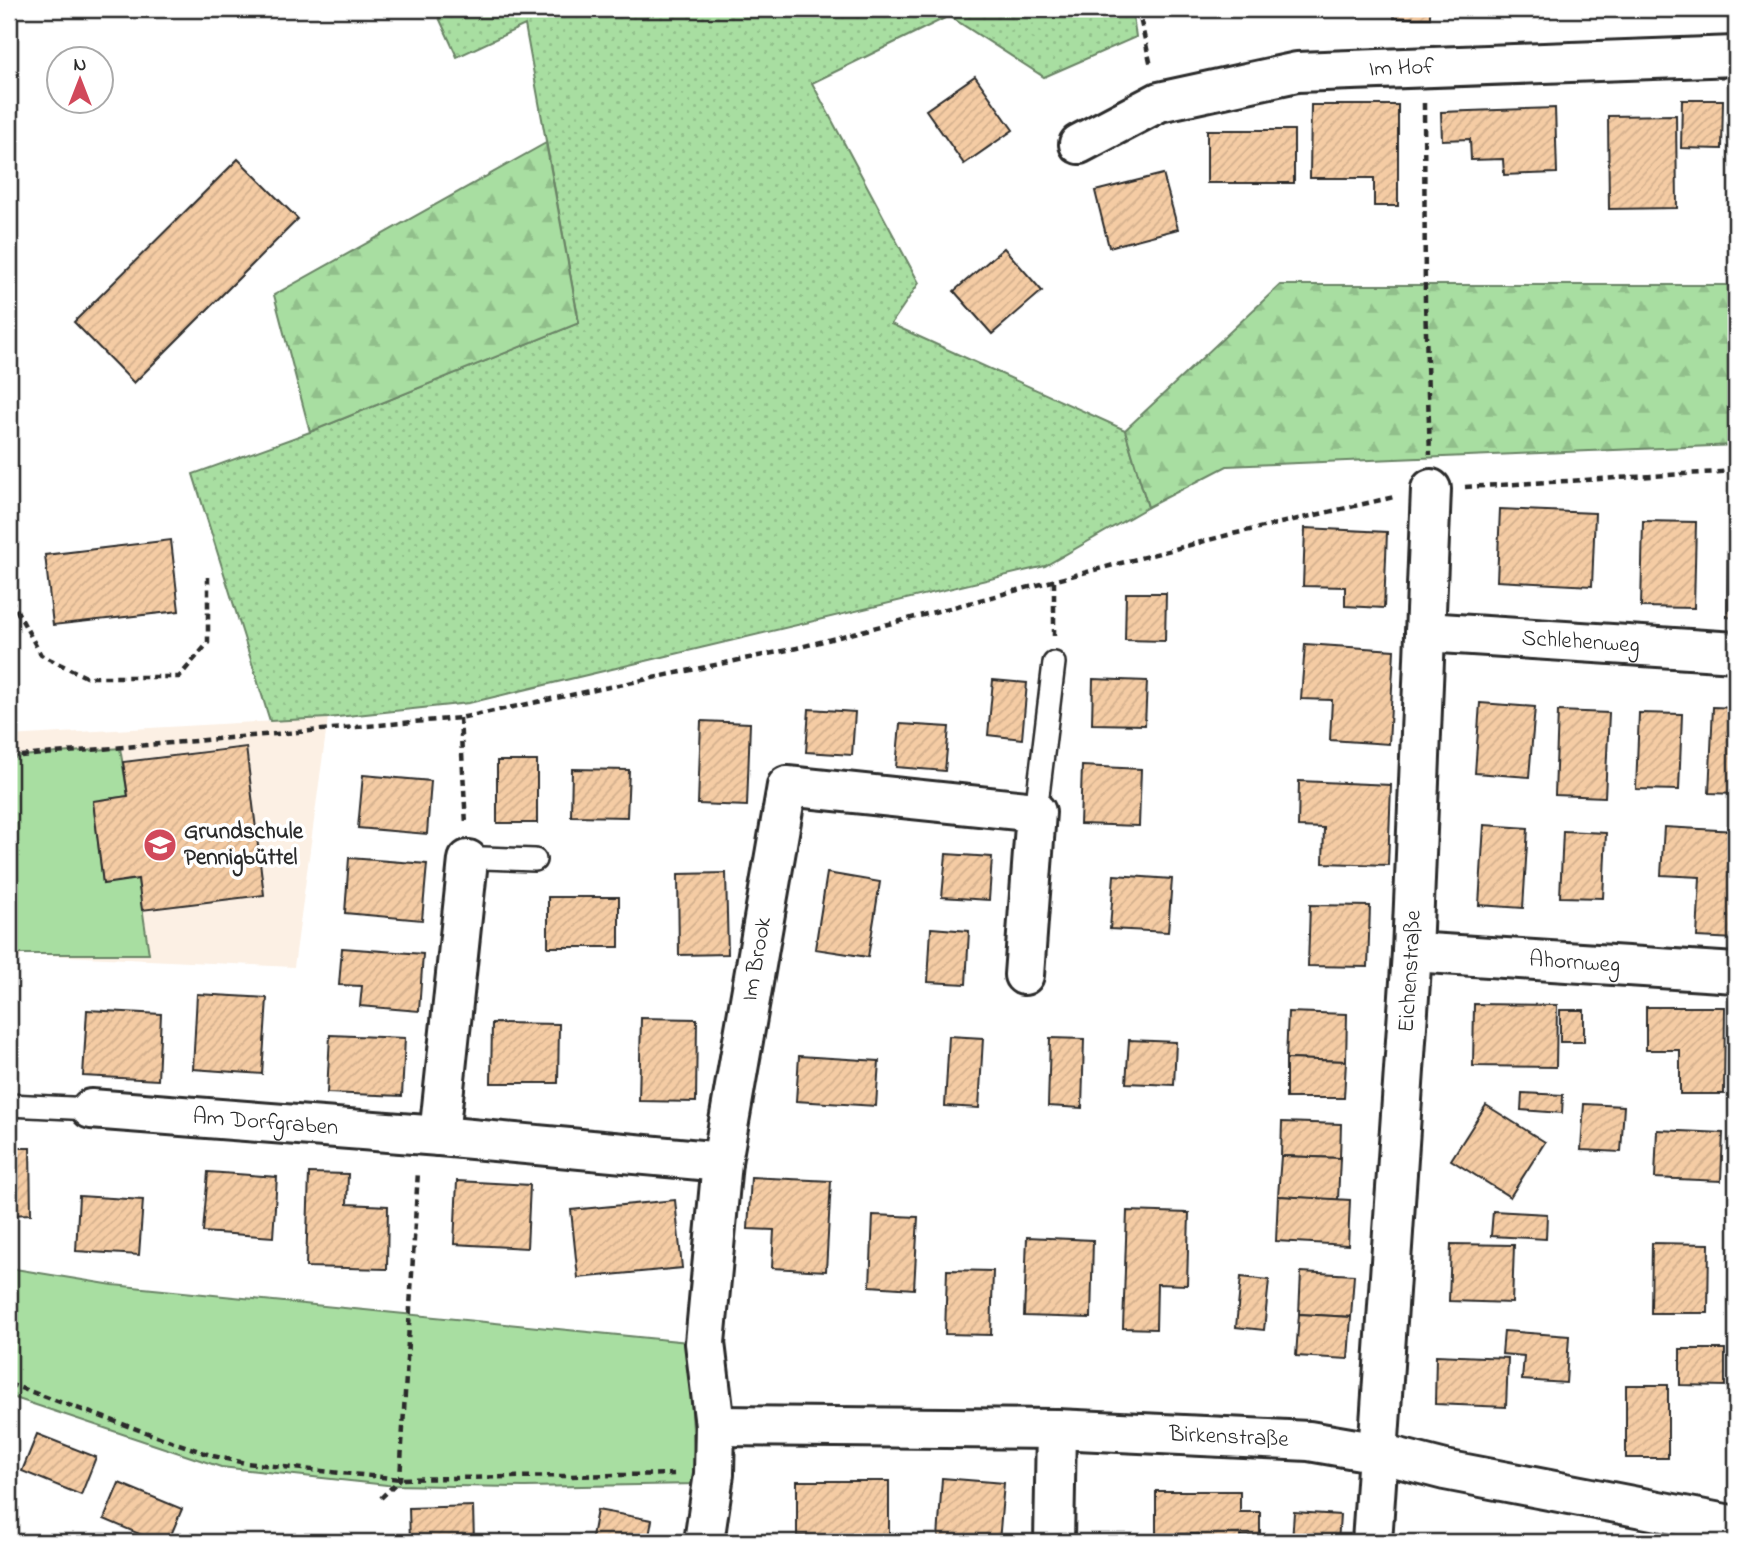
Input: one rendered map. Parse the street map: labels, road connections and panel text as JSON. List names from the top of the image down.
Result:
{
  "streets": {
    "street": [
      "Im Hof",
      "Schlehenweg",
      "Im Brook",
      "Ahornweg",
      "Eichenstraße",
      "Am Dorfgraben",
      "Birkenstraße"
    ]
  },
  "crossings": [
    ["Schlehenweg", "Eichenstraße"],
    ["Im Brook", "Am Dorfgraben"],
    ["Im Brook", "Birkenstraße"],
    ["Ahornweg", "Eichenstraße"],
    ["Eichenstraße", "Birkenstraße"]
  ],
  "places": {
    "school or university": ["Grundschule Pennigbüttel"]
  },
  "north": "top"
}
